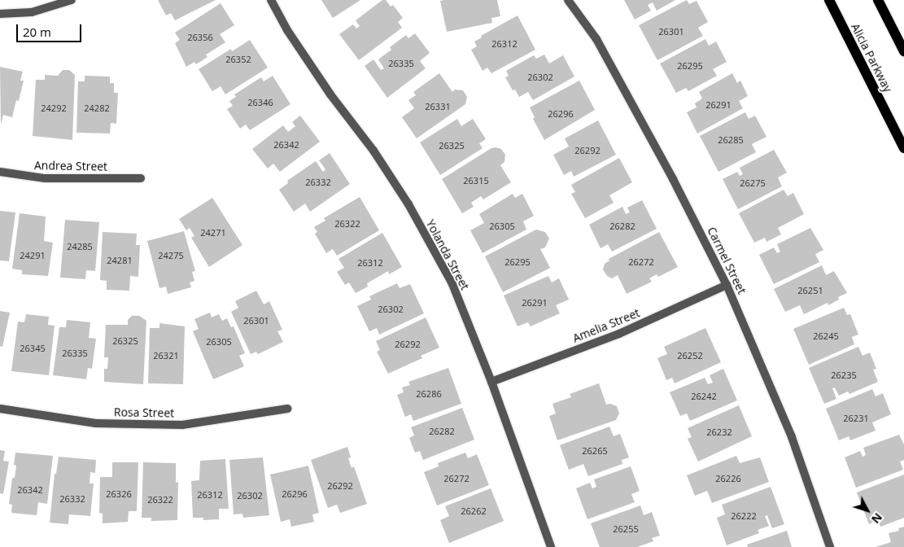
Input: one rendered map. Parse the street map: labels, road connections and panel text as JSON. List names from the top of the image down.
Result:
{
  "streets": {
    "main road": ["Alicia Parkway"],
    "street": [
      "Andrea Street",
      "Yolanda Street",
      "Carmel Street",
      "Amelia Street",
      "Rosa Street"
    ]
  },
  "crossings": [
    ["Yolanda Street", "Amelia Street"],
    ["Carmel Street", "Amelia Street"]
  ],
  "house_numbers": [
    "26301",
    "26356",
    "26312",
    "26352",
    "26335",
    "26295",
    "26302",
    "26346",
    "26291",
    "26331",
    "24292",
    "24282",
    "26296",
    "26285",
    "26342",
    "26325",
    "26292",
    "26315",
    "26332",
    "26275",
    "26322",
    "26305",
    "26282",
    "24271",
    "24285",
    "24291",
    "24275",
    "24281",
    "26295",
    "26272",
    "26312",
    "26251",
    "26291",
    "26302",
    "26301",
    "26245",
    "26325",
    "26305",
    "26292",
    "26345",
    "26335",
    "26321",
    "26252",
    "26235",
    "26286",
    "26242",
    "26231",
    "26282",
    "26232",
    "26265",
    "26272",
    "26226",
    "26292",
    "26342",
    "26326",
    "26296",
    "26312",
    "26302",
    "26332",
    "26322",
    "26262",
    "26222",
    "26255"
  ],
  "scale_bar": "20 m",
  "north": "bottom right"
}
